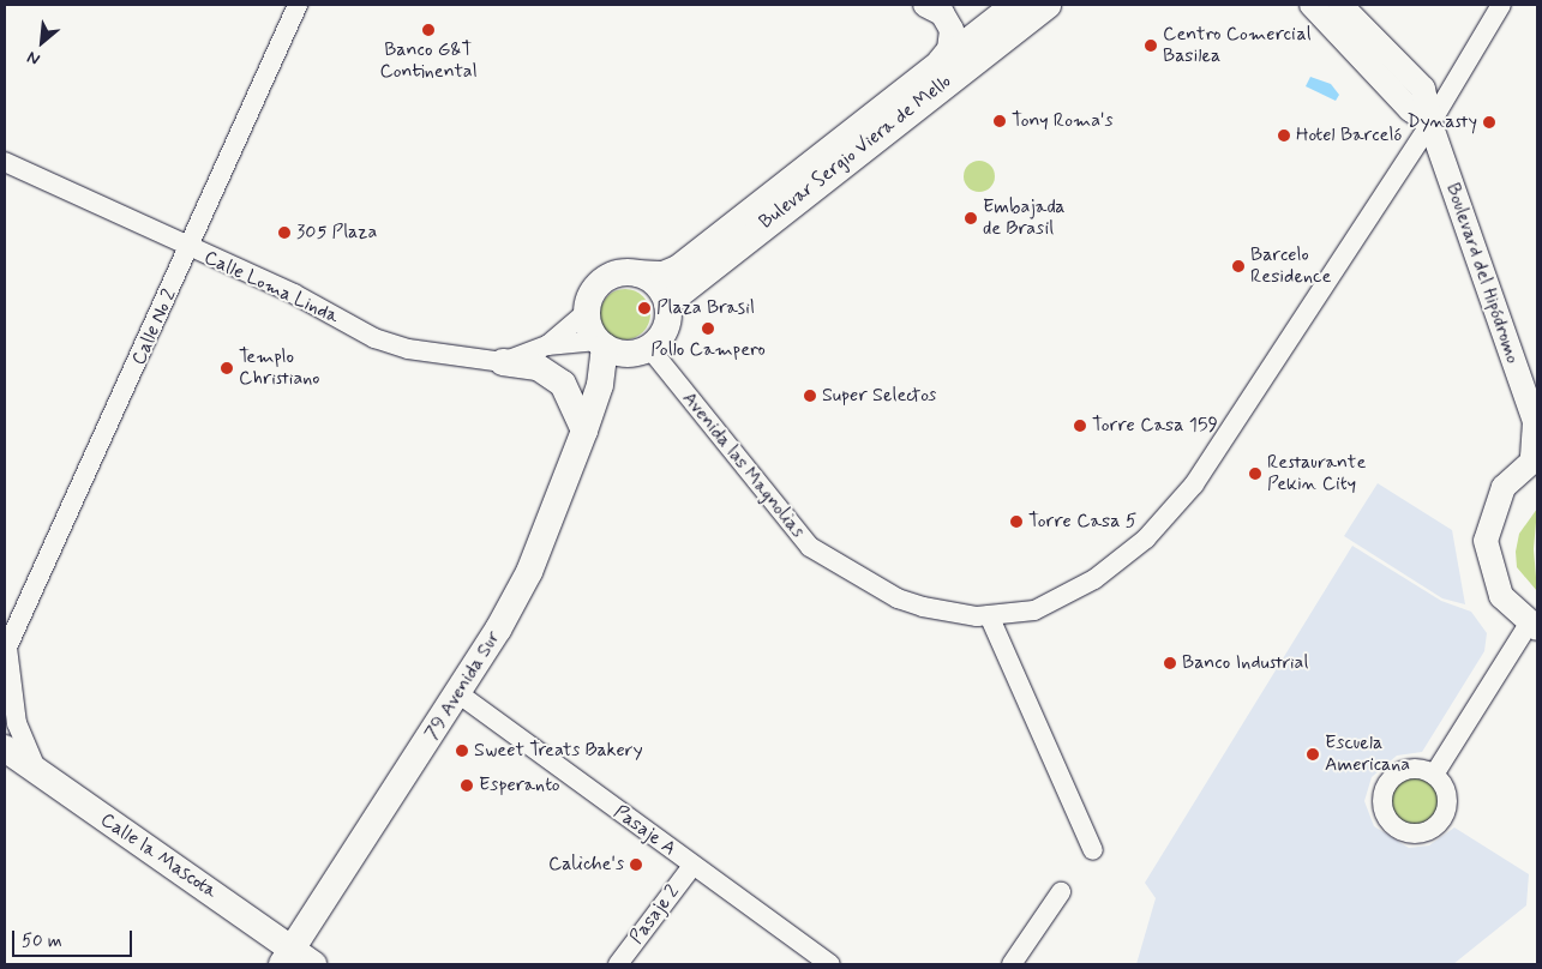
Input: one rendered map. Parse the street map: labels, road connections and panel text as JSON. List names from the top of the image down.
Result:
{
  "streets": {
    "main road": ["Bulevar Sergio Viera de Mello", "79 Avenida Sur", "Calle la Mascota"],
    "street": [
      "Boulevard del Hipódromo",
      "Calle Loma Linda",
      "Calle No 2",
      "Avenida las Magnolias",
      "Pasaje A",
      "Pasaje 2"
    ]
  },
  "crossings": [
    ["Bulevar Sergio Viera de Mello", "Calle Loma Linda"],
    ["Bulevar Sergio Viera de Mello", "Avenida las Magnolias"],
    ["Bulevar Sergio Viera de Mello", "79 Avenida Sur"],
    ["Boulevard del Hipódromo", "Avenida las Magnolias"],
    ["Calle Loma Linda", "Calle No 2"],
    ["Calle Loma Linda", "Avenida las Magnolias"],
    ["Calle Loma Linda", "79 Avenida Sur"],
    ["Calle No 2", "Calle la Mascota"],
    ["Avenida las Magnolias", "79 Avenida Sur"],
    ["79 Avenida Sur", "Pasaje A"],
    ["79 Avenida Sur", "Calle la Mascota"],
    ["Pasaje A", "Pasaje 2"]
  ],
  "places": [
    "Banco G&T Continental",
    "Centro Comercial Basilea",
    "Tony Roma's",
    "Dynasty",
    "Hotel Barceló",
    "Embajada de Brasil",
    "305 Plaza",
    "Barcelo Residence",
    "Plaza Brasil",
    "Pollo Campero",
    "Templo Christiano",
    "Super Selectos",
    "Torre Casa 159",
    "Restaurante Pekin City",
    "Torre Casa 5",
    "Banco Industrial",
    "Sweet Treats Bakery",
    "Escuela Americana",
    "Esperanto",
    "Caliche's"
  ],
  "scale_bar": "50 m",
  "north": "bottom left"
}
